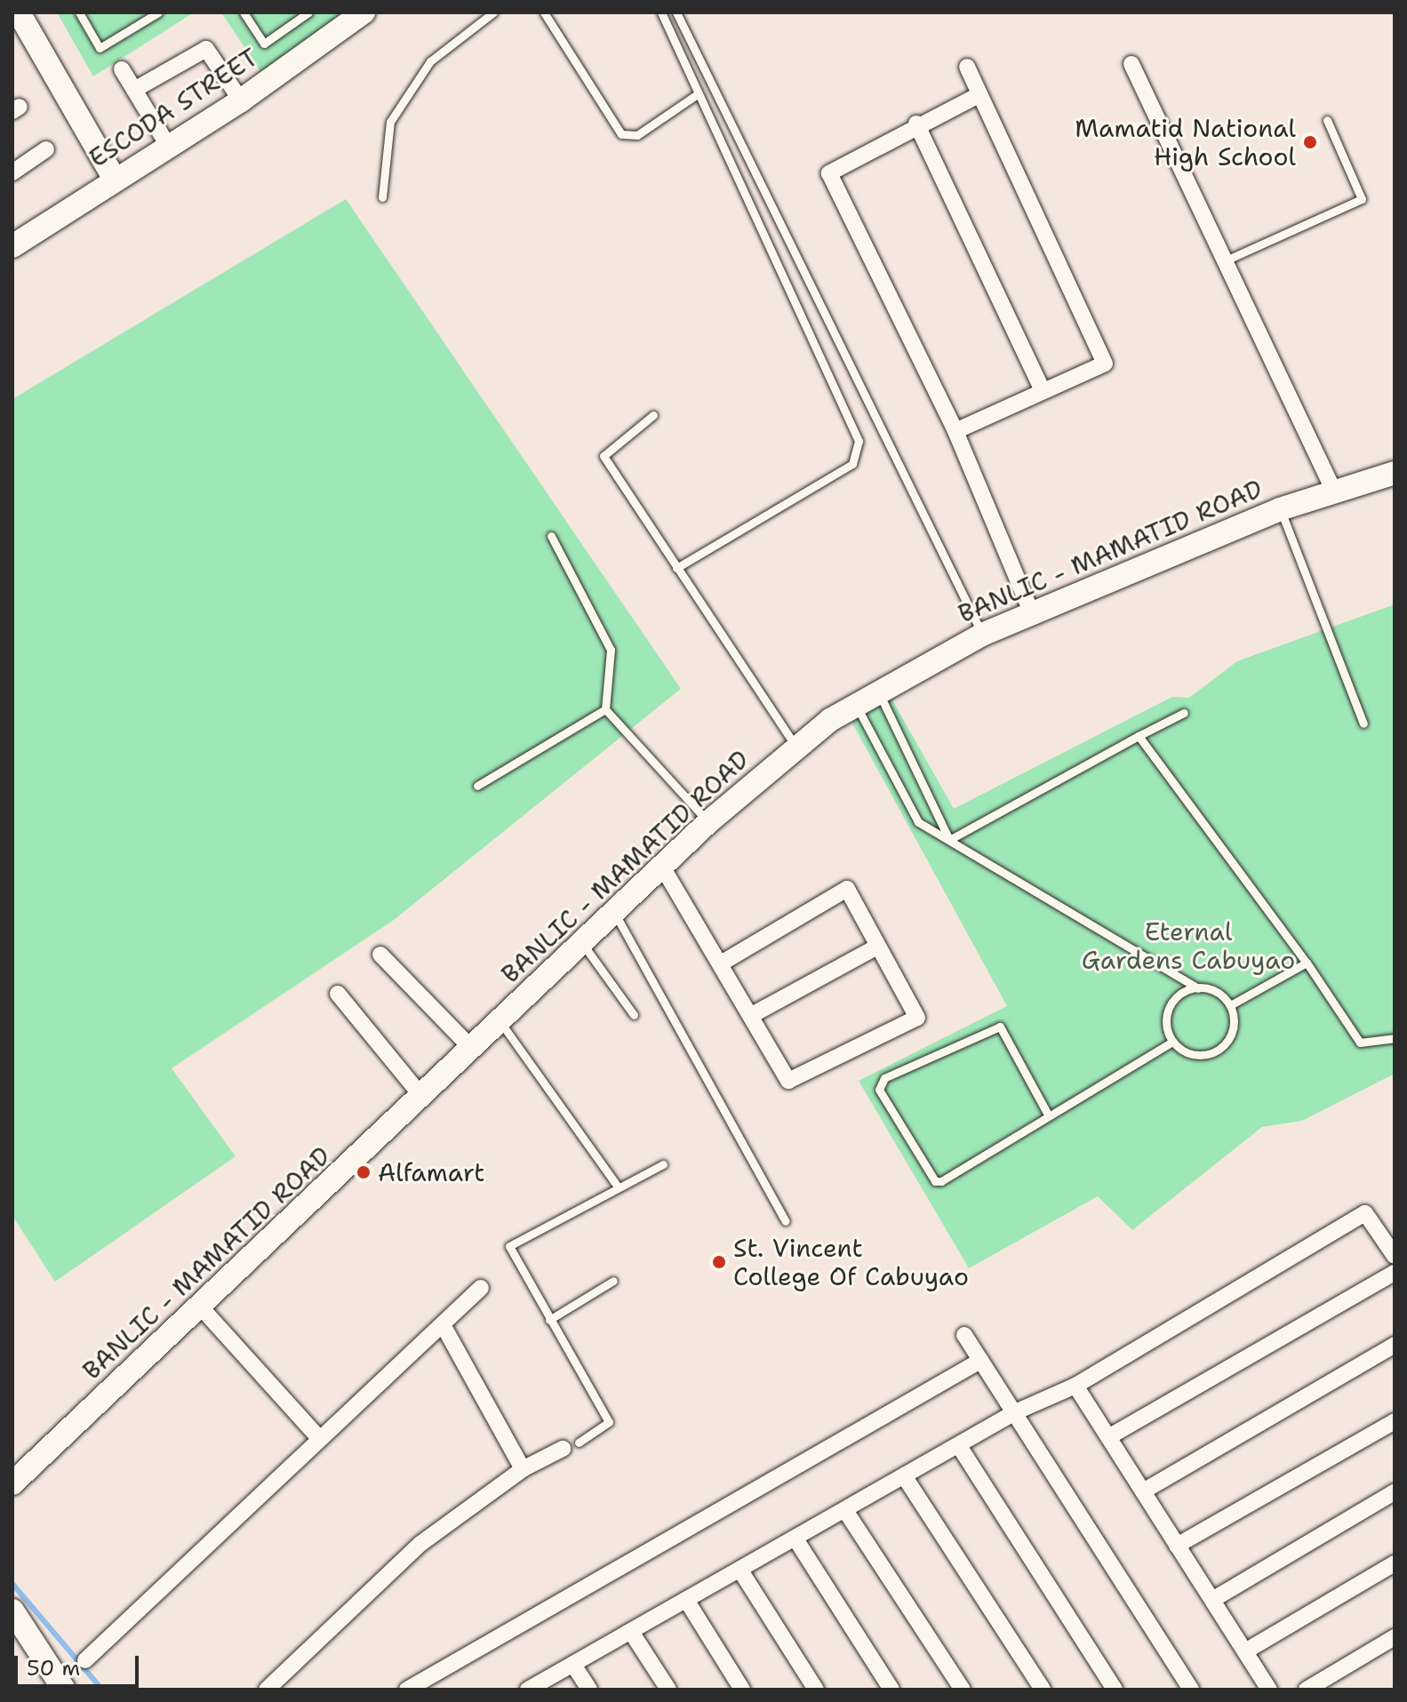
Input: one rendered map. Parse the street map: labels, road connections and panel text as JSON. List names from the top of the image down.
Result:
{
  "streets": {
    "main road": ["ESCODA STREET", "BANLIC - MAMATID ROAD"]
  },
  "parks": ["Eternal Gardens Cabuyao"],
  "places": ["Mamatid National High School", "Alfamart", "St. Vincent College Of Cabuyao"],
  "scale_bar": "50 m"
}
